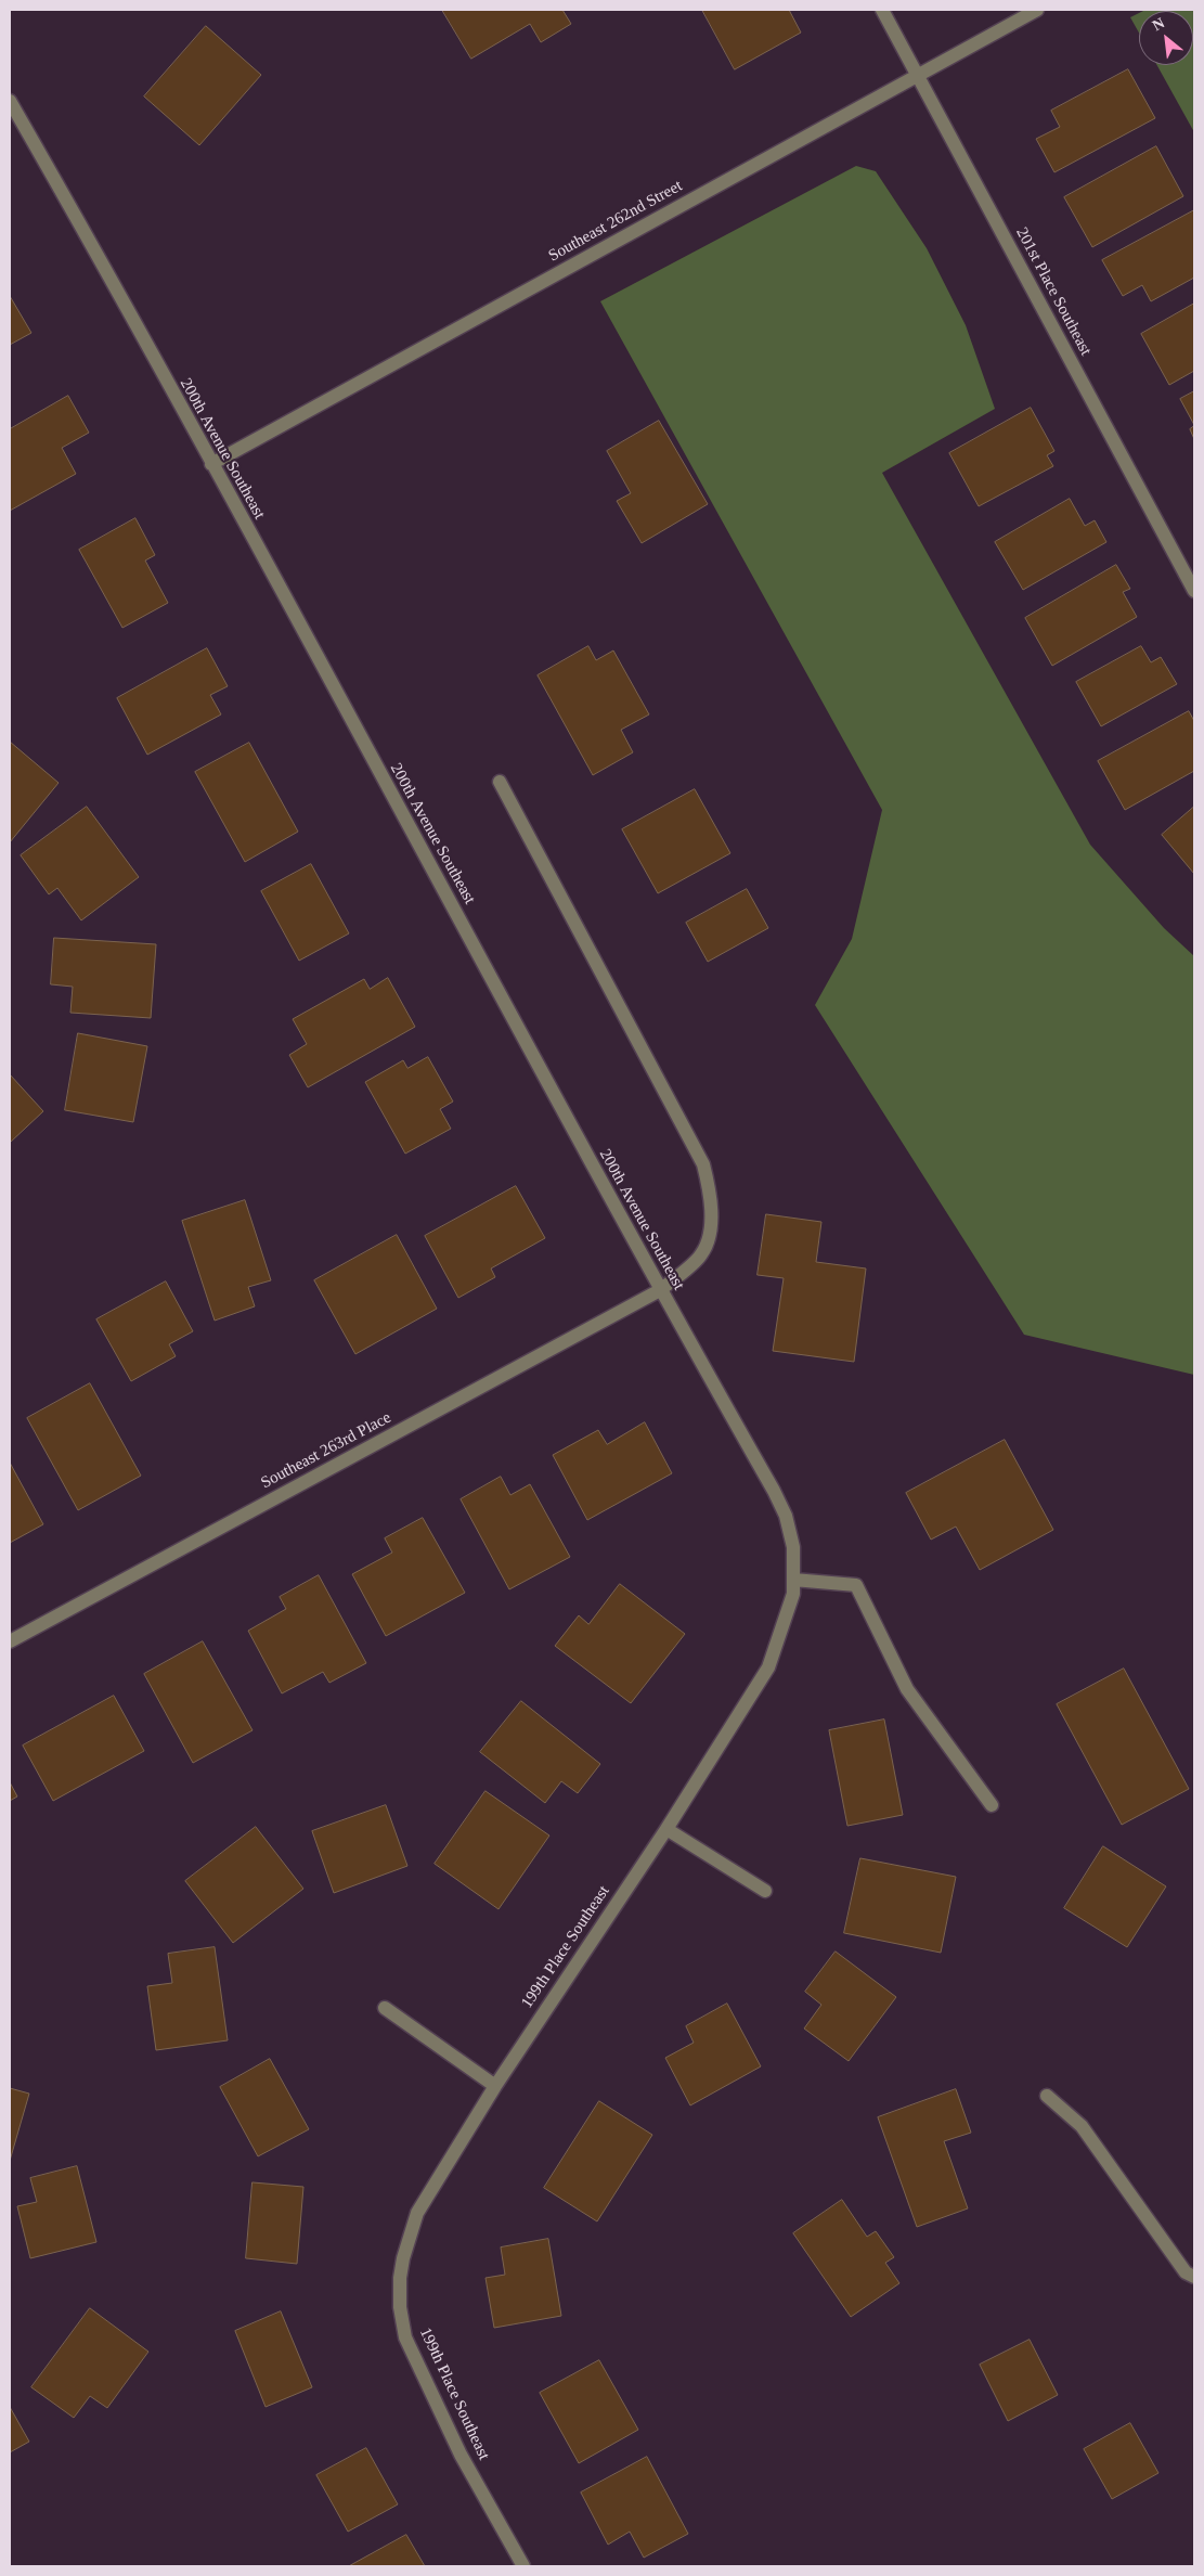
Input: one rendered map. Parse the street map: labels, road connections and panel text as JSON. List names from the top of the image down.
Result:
{
  "streets": {
    "street": [
      "Southeast 262nd Street",
      "201st Place Southeast",
      "200th Avenue Southeast",
      "Southeast 263rd Place",
      "199th Place Southeast"
    ]
  },
  "crossings": [
    ["Southeast 262nd Street", "201st Place Southeast"],
    ["Southeast 262nd Street", "200th Avenue Southeast"],
    ["200th Avenue Southeast", "Southeast 263rd Place"],
    ["200th Avenue Southeast", "199th Place Southeast"]
  ],
  "north": "top left"
}
